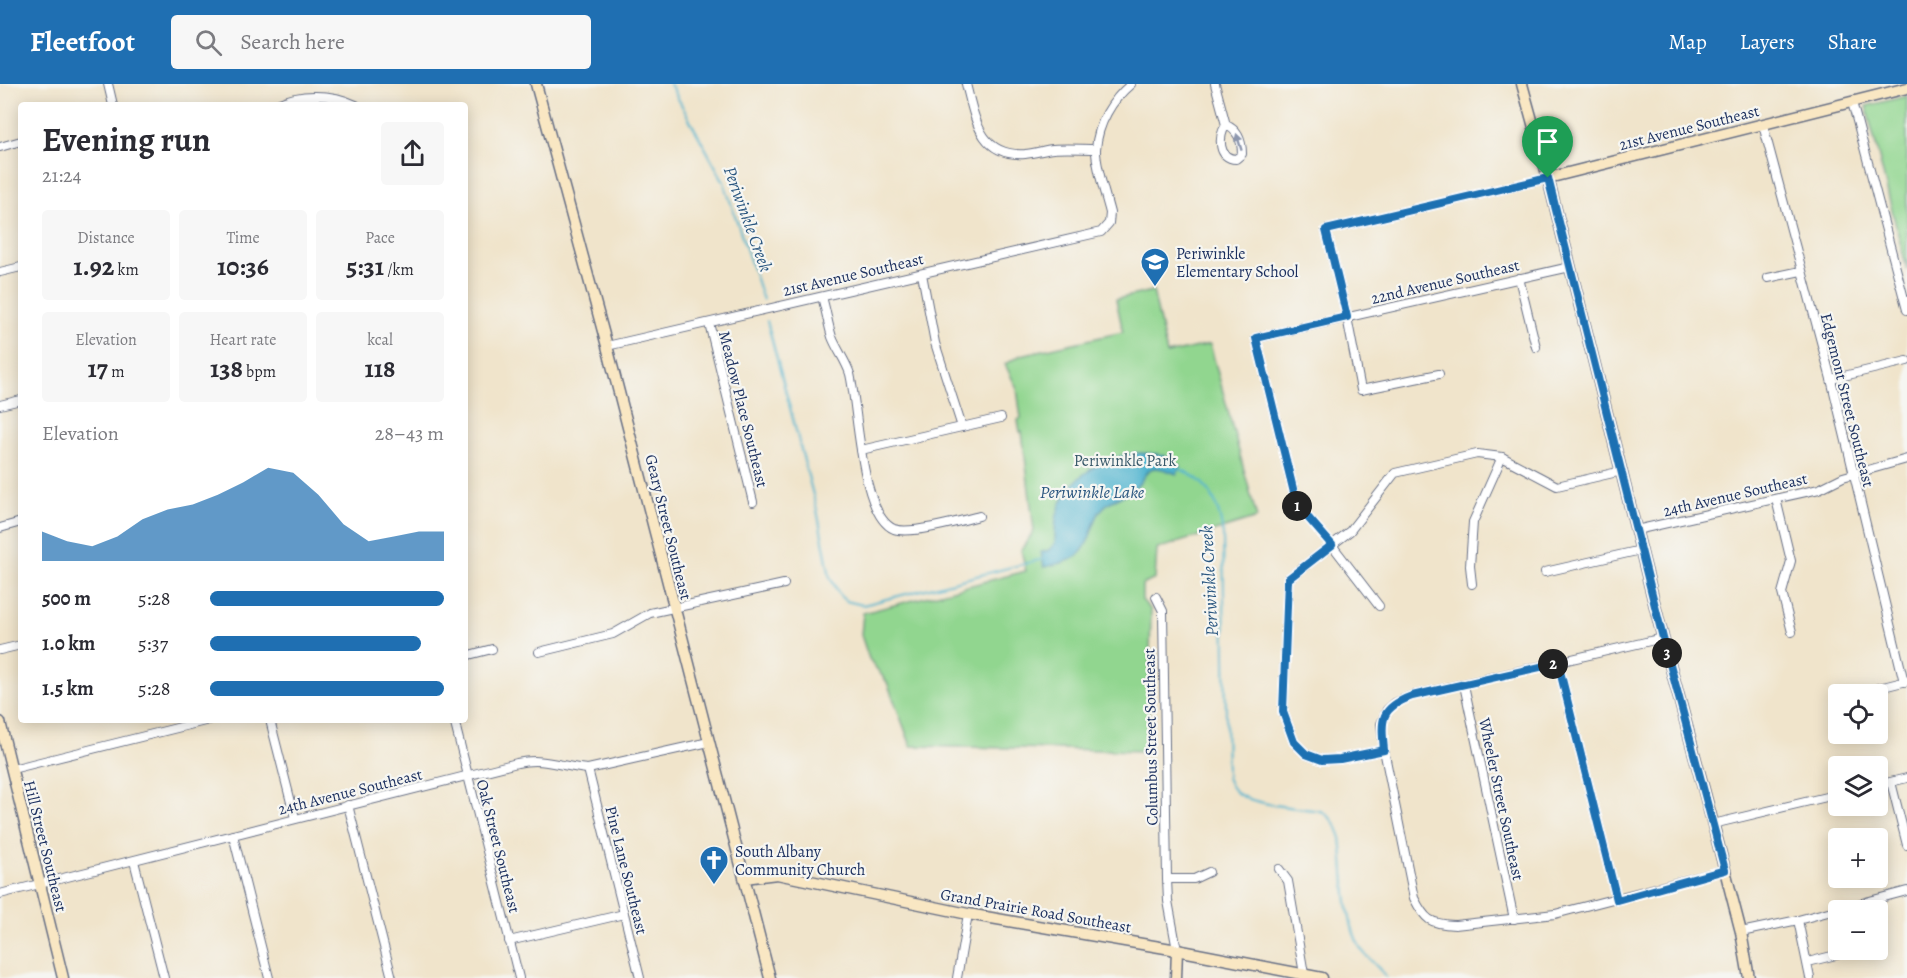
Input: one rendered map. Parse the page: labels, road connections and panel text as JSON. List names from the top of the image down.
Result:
{
  "streets": {
    "main road": [
      "21st Avenue Southeast",
      "Geary Street Southeast",
      "Columbus Street Southeast",
      "Hill Street Southeast",
      "Grand Prairie Road Southeast"
    ],
    "street": [
      "22nd Avenue Southeast",
      "Edgemont Street Southeast",
      "Meadow Place Southeast",
      "24th Avenue Southeast",
      "Wheeler Street Southeast",
      "Oak Street Southeast",
      "Pine Lane Southeast"
    ]
  },
  "crossings": [
    ["21st Avenue Southeast", "Edgemont Street Southeast"],
    ["21st Avenue Southeast", "Meadow Place Southeast"],
    ["21st Avenue Southeast", "Geary Street Southeast"],
    ["Edgemont Street Southeast", "24th Avenue Southeast"],
    ["24th Avenue Southeast", "Geary Street Southeast"],
    ["24th Avenue Southeast", "Hill Street Southeast"],
    ["24th Avenue Southeast", "Oak Street Southeast"],
    ["24th Avenue Southeast", "Pine Lane Southeast"],
    ["Geary Street Southeast", "Grand Prairie Road Southeast"],
    ["Columbus Street Southeast", "Grand Prairie Road Southeast"]
  ],
  "water": ["Periwinkle Creek", "Periwinkle Lake"],
  "parks": ["Periwinkle Park"],
  "places": {
    "school or university": ["Periwinkle Elementary School"],
    "church": ["South Albany Community Church"]
  },
  "page": {
    "header": "Fleetfoot",
    "search": "Search here",
    "nav": ["Map", "Layers", "Share"],
    "heading": ["Evening run", "21:24"],
    "stats": [
      ["Distance", "1.92 km"],
      ["Time", "10:36"],
      ["Pace", "5:31 /km"],
      ["Elevation", "17 m"],
      ["Heart rate", "138 bpm"],
      ["kcal", "118"]
    ],
    "chart": ["Elevation", "28–43 m"],
    "pins": ["1", "3", "2"],
    "list": [
      {
        "name": "500 m",
        "note": "5:28"
      },
      {
        "name": "1.0 km",
        "note": "5:37"
      },
      {
        "name": "1.5 km",
        "note": "5:28"
      }
    ],
    "map_buttons": ["+", "−"]
  }
}
